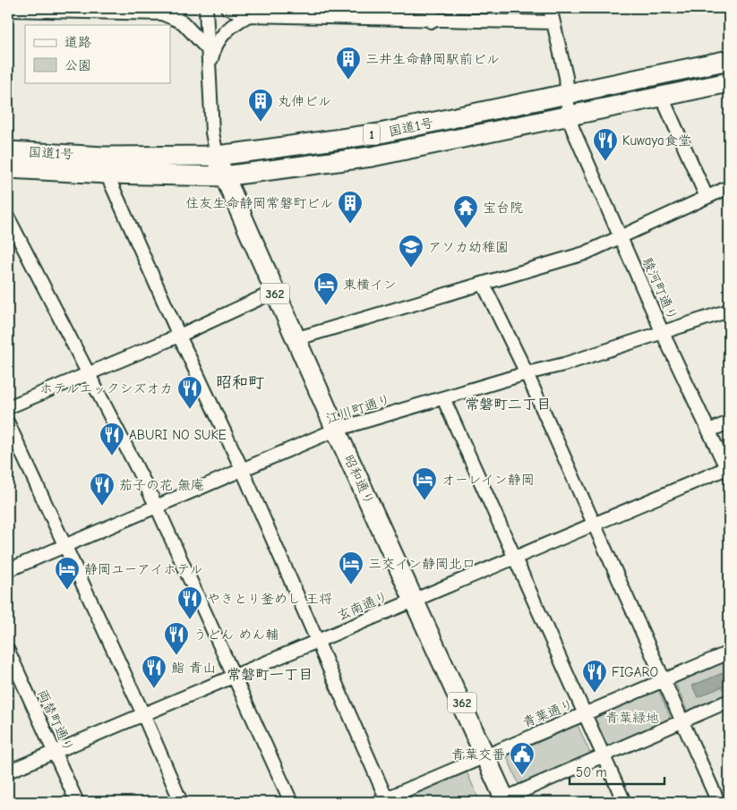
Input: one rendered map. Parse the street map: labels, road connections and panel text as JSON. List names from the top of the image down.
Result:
{
  "streets": {
    "highway": [
      "国道1号",
      "1",
      "362",
      "昭和通り"
    ],
    "street": [
      "駿河町通り",
      "江川町通り",
      "玄南通り",
      "青葉通り",
      "両替町通り"
    ]
  },
  "crossings": [
    ["国道1号", "駿河町通り"],
    ["国道1号", "昭和通り"],
    ["駿河町通り", "江川町通り"],
    ["駿河町通り", "玄南通り"],
    ["江川町通り", "昭和通り"],
    ["昭和通り", "玄南通り"],
    ["昭和通り", "青葉通り"],
    ["玄南通り", "両替町通り"]
  ],
  "districts": ["昭和町", "常磐町二丁目", "常磐町一丁目"],
  "parks": ["青葉緑地"],
  "places": {
    "building": ["三井生命静岡駅前ビル", "丸伸ビル", "住友生命静岡常磐町ビル"],
    "restaurant": [
      "Kuwaya食堂",
      "ホテルエックシズオカ",
      "ABURI NO SUKE",
      "茄子の花 無庵",
      "やきとり釜めし 王将",
      "うどん めん輔",
      "鮨 青山",
      "FIGARO"
    ],
    "temple": ["宝台院"],
    "school or university": ["アソカ幼稚園"],
    "hotel": [
      "東横イン",
      "オーレイン静岡",
      "三交イン静岡北口",
      "静岡ユーアイホテル"
    ],
    "public building": ["青葉交番"]
  },
  "legend": ["道路", "公園"],
  "scale_bar": "50 m"
}
